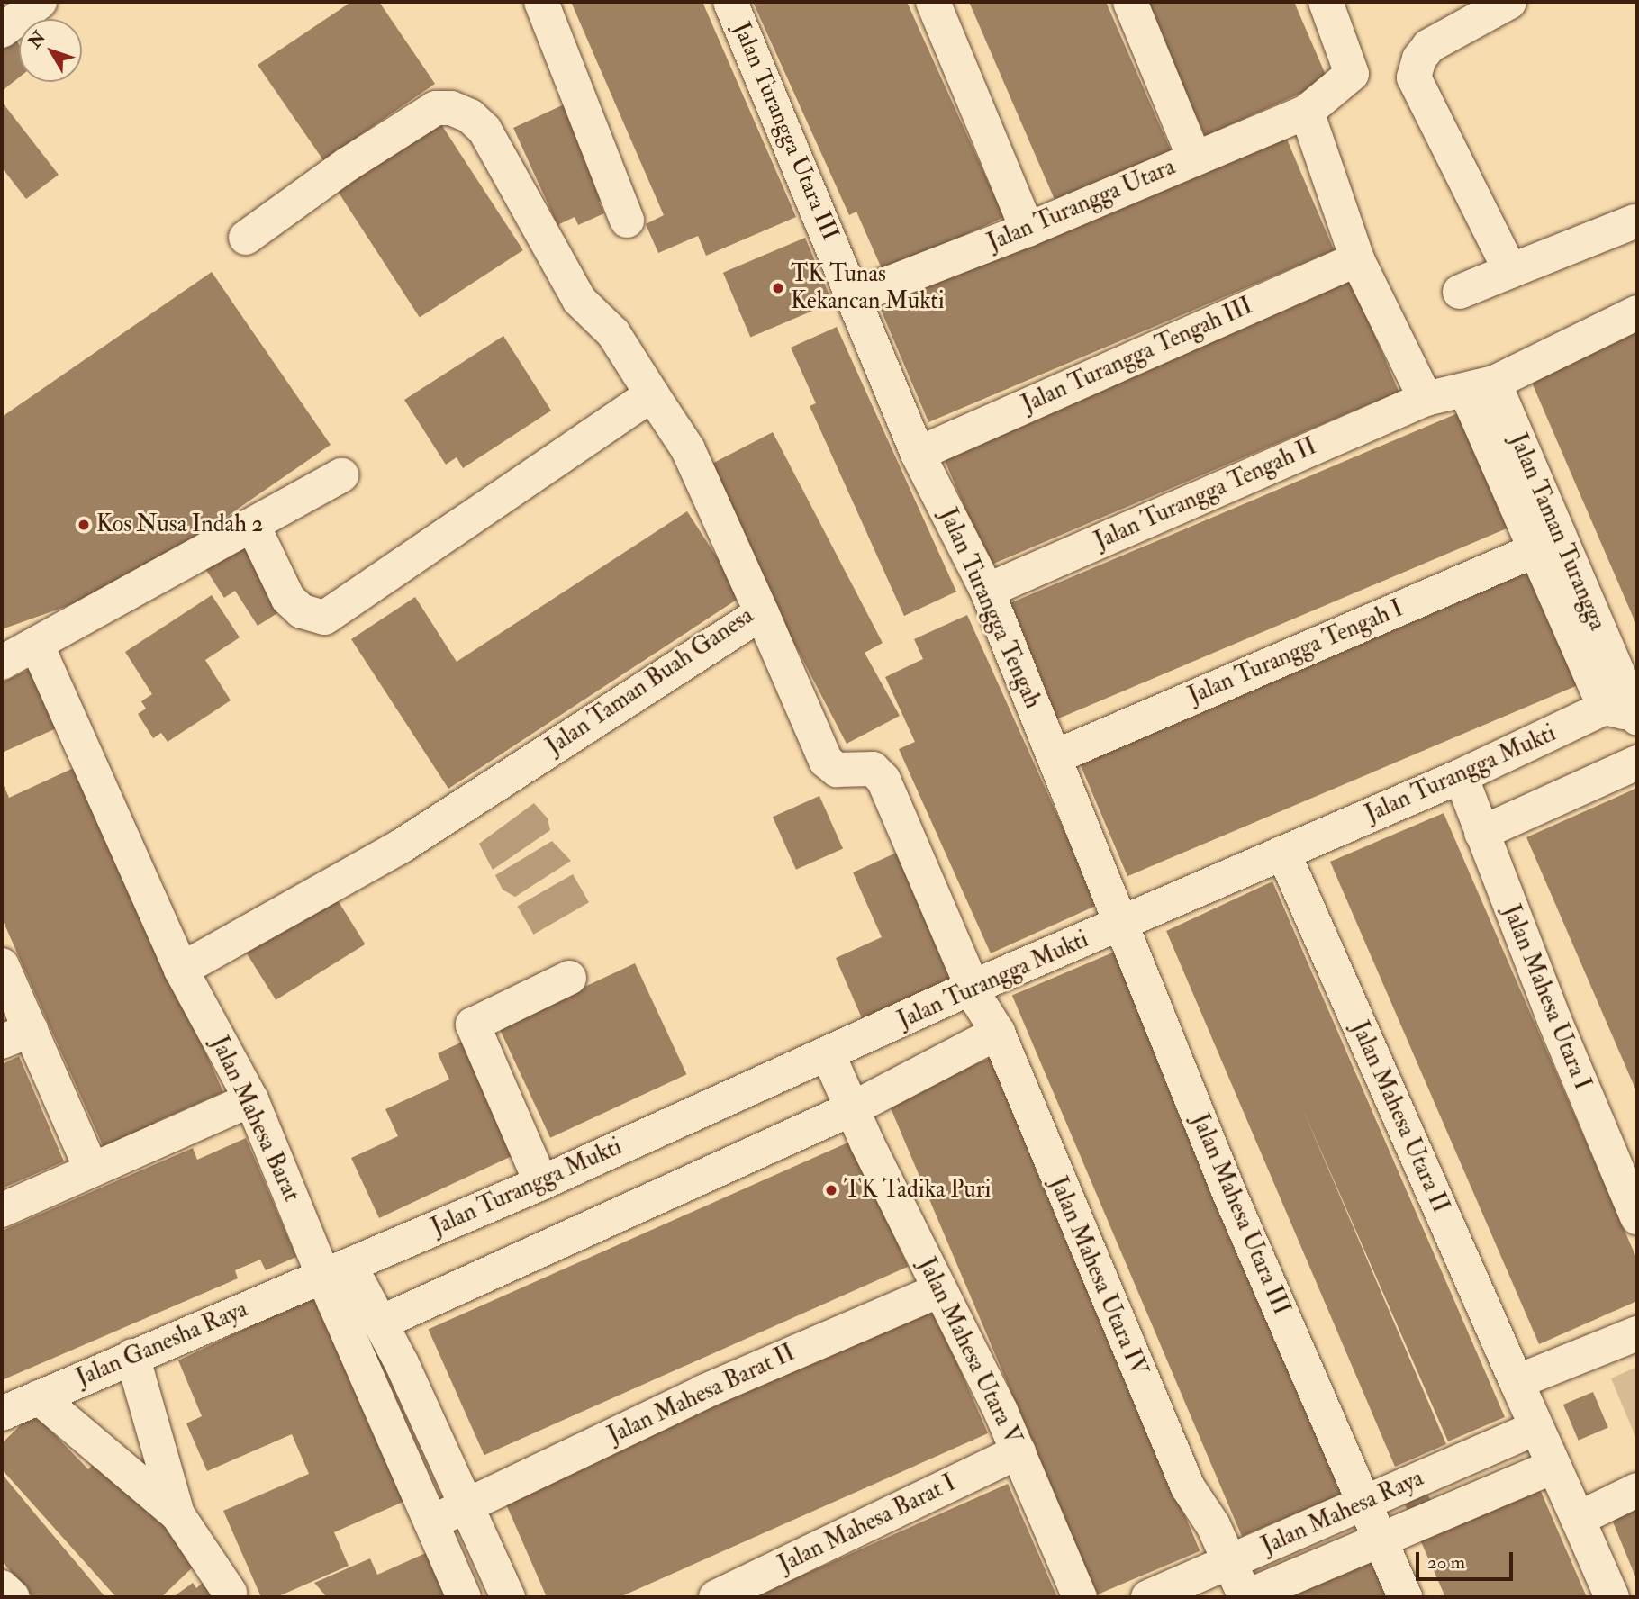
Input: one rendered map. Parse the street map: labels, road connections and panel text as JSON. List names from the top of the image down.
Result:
{
  "streets": {
    "street": [
      "Jalan Turangga Utara III",
      "Jalan Turangga Utara",
      "Jalan Turangga Tengah III",
      "Jalan Turangga Tengah II",
      "Jalan Taman Turangga",
      "Jalan Turangga Tengah",
      "Jalan Turangga Tengah I",
      "Jalan Taman Buah Ganesa",
      "Jalan Turangga Mukti",
      "Jalan Mahesa Utara I",
      "Jalan Mahesa Utara II",
      "Jalan Mahesa Barat",
      "Jalan Mahesa Utara III",
      "Jalan Mahesa Utara IV",
      "Jalan Ganesha Raya",
      "Jalan Mahesa Utara V",
      "Jalan Mahesa Barat II",
      "Jalan Mahesa Raya",
      "Jalan Mahesa Barat I"
    ]
  },
  "crossings": [
    ["Jalan Turangga Utara III", "Jalan Turangga Utara"],
    ["Jalan Turangga Utara III", "Jalan Turangga Tengah"],
    ["Jalan Turangga Utara", "Jalan Turangga Tengah"],
    ["Jalan Turangga Tengah III", "Jalan Turangga Tengah"],
    ["Jalan Turangga Tengah II", "Jalan Turangga Tengah"],
    ["Jalan Taman Turangga", "Jalan Turangga Tengah I"],
    ["Jalan Taman Turangga", "Jalan Turangga Mukti"],
    ["Jalan Turangga Tengah", "Jalan Turangga Tengah I"],
    ["Jalan Turangga Tengah", "Jalan Turangga Mukti"],
    ["Jalan Turangga Tengah", "Jalan Mahesa Utara III"],
    ["Jalan Taman Buah Ganesa", "Jalan Mahesa Barat"],
    ["Jalan Taman Buah Ganesa", "Jalan Mahesa Utara IV"],
    ["Jalan Turangga Mukti", "Jalan Mahesa Utara I"],
    ["Jalan Turangga Mukti", "Jalan Mahesa Utara II"],
    ["Jalan Turangga Mukti", "Jalan Mahesa Barat"],
    ["Jalan Turangga Mukti", "Jalan Mahesa Utara III"],
    ["Jalan Turangga Mukti", "Jalan Mahesa Utara IV"],
    ["Jalan Turangga Mukti", "Jalan Ganesha Raya"],
    ["Jalan Turangga Mukti", "Jalan Mahesa Utara V"],
    ["Jalan Mahesa Barat", "Jalan Ganesha Raya"],
    ["Jalan Mahesa Barat", "Jalan Mahesa Barat II"],
    ["Jalan Mahesa Utara III", "Jalan Mahesa Raya"],
    ["Jalan Mahesa Utara IV", "Jalan Mahesa Raya"],
    ["Jalan Mahesa Utara V", "Jalan Mahesa Barat II"],
    ["Jalan Mahesa Utara V", "Jalan Mahesa Barat I"]
  ],
  "places": ["TK Tunas Kekancan Mukti", "Kos Nusa Indah 2", "TK Tadika Puri"],
  "scale_bar": "20 m",
  "north": "top left"
}
